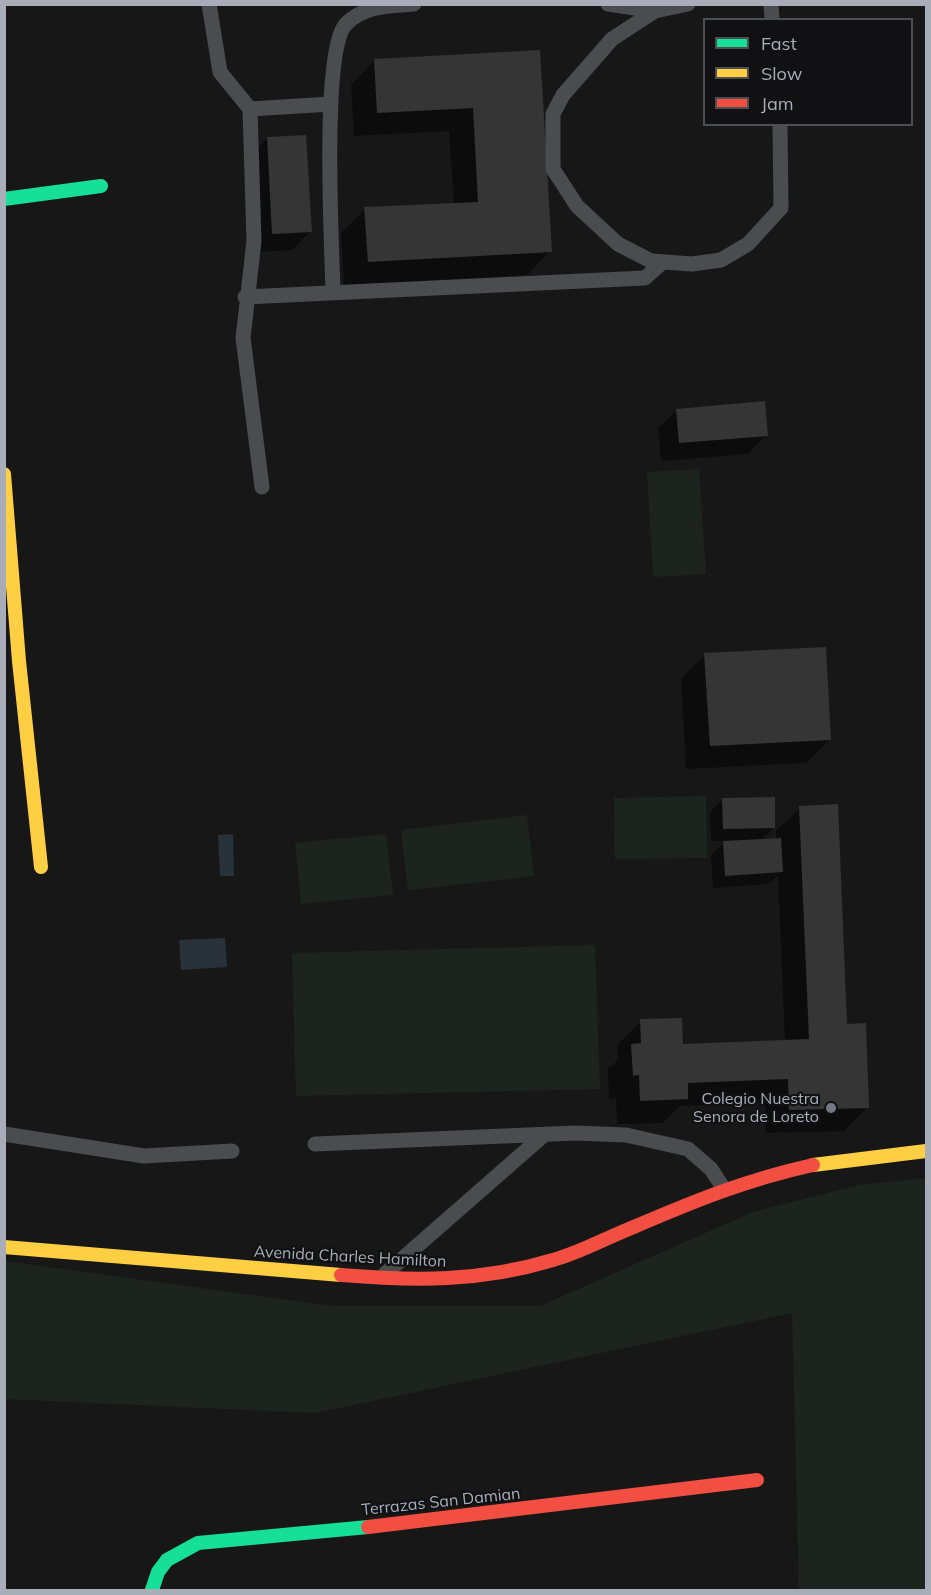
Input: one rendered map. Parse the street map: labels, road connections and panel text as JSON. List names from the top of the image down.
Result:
{
  "streets": {
    "street": ["Avenida Charles Hamilton", "Terrazas San Damian"]
  },
  "places": ["Colegio Nuestra Senora de Loreto"],
  "legend": ["Fast", "Slow", "Jam"]
}
